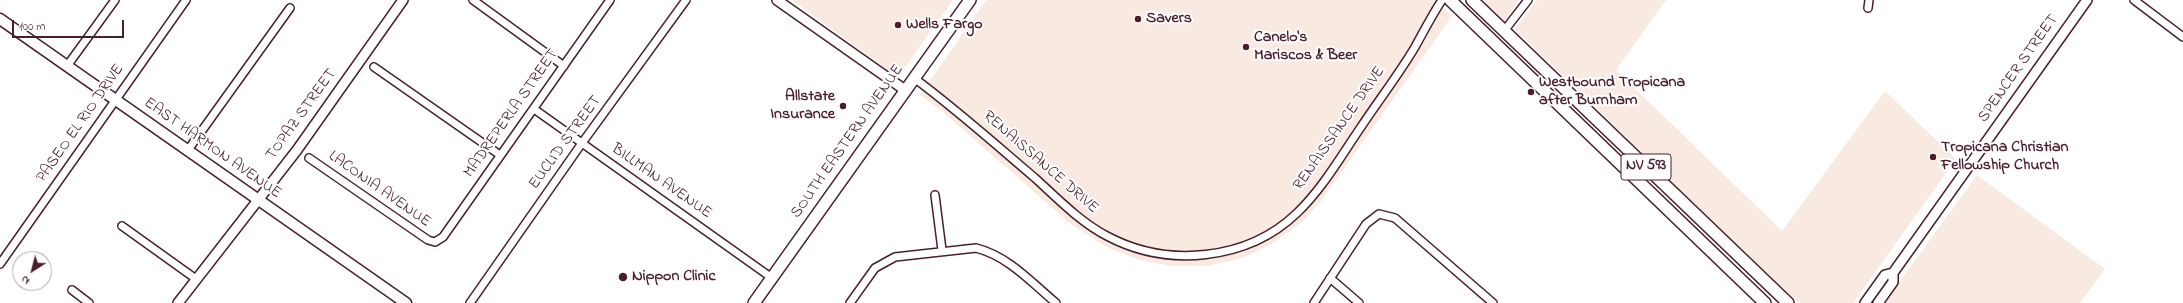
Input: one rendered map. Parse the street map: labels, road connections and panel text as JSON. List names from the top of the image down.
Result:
{
  "streets": {
    "main road": ["SOUTH EASTERN AVENUE", "EAST HARMON AVENUE", "NV 593"],
    "street": [
      "SPENCER STREET",
      "MADREPERLA STREET",
      "TOPAZ STREET",
      "PASEO EL RIO DRIVE",
      "RENAISSANCE DRIVE",
      "EUCLID STREET",
      "BILLMAN AVENUE",
      "LACONIA AVENUE"
    ]
  },
  "crossings": [
    ["MADREPERLA STREET", "BILLMAN AVENUE"],
    ["MADREPERLA STREET", "LACONIA AVENUE"],
    ["TOPAZ STREET", "EAST HARMON AVENUE"],
    ["PASEO EL RIO DRIVE", "EAST HARMON AVENUE"],
    ["RENAISSANCE DRIVE", "SOUTH EASTERN AVENUE"],
    ["SOUTH EASTERN AVENUE", "BILLMAN AVENUE"],
    ["EUCLID STREET", "BILLMAN AVENUE"]
  ],
  "places": [
    "Savers",
    "Wells Fargo",
    "Canelo's Mariscos & Beer",
    "Westbound Tropicana after Burnham",
    "Allstate Insurance",
    "Tropicana Christian Fellowship Church",
    "Nippon Clinic"
  ],
  "scale_bar": "100 m",
  "north": "bottom left"
}
